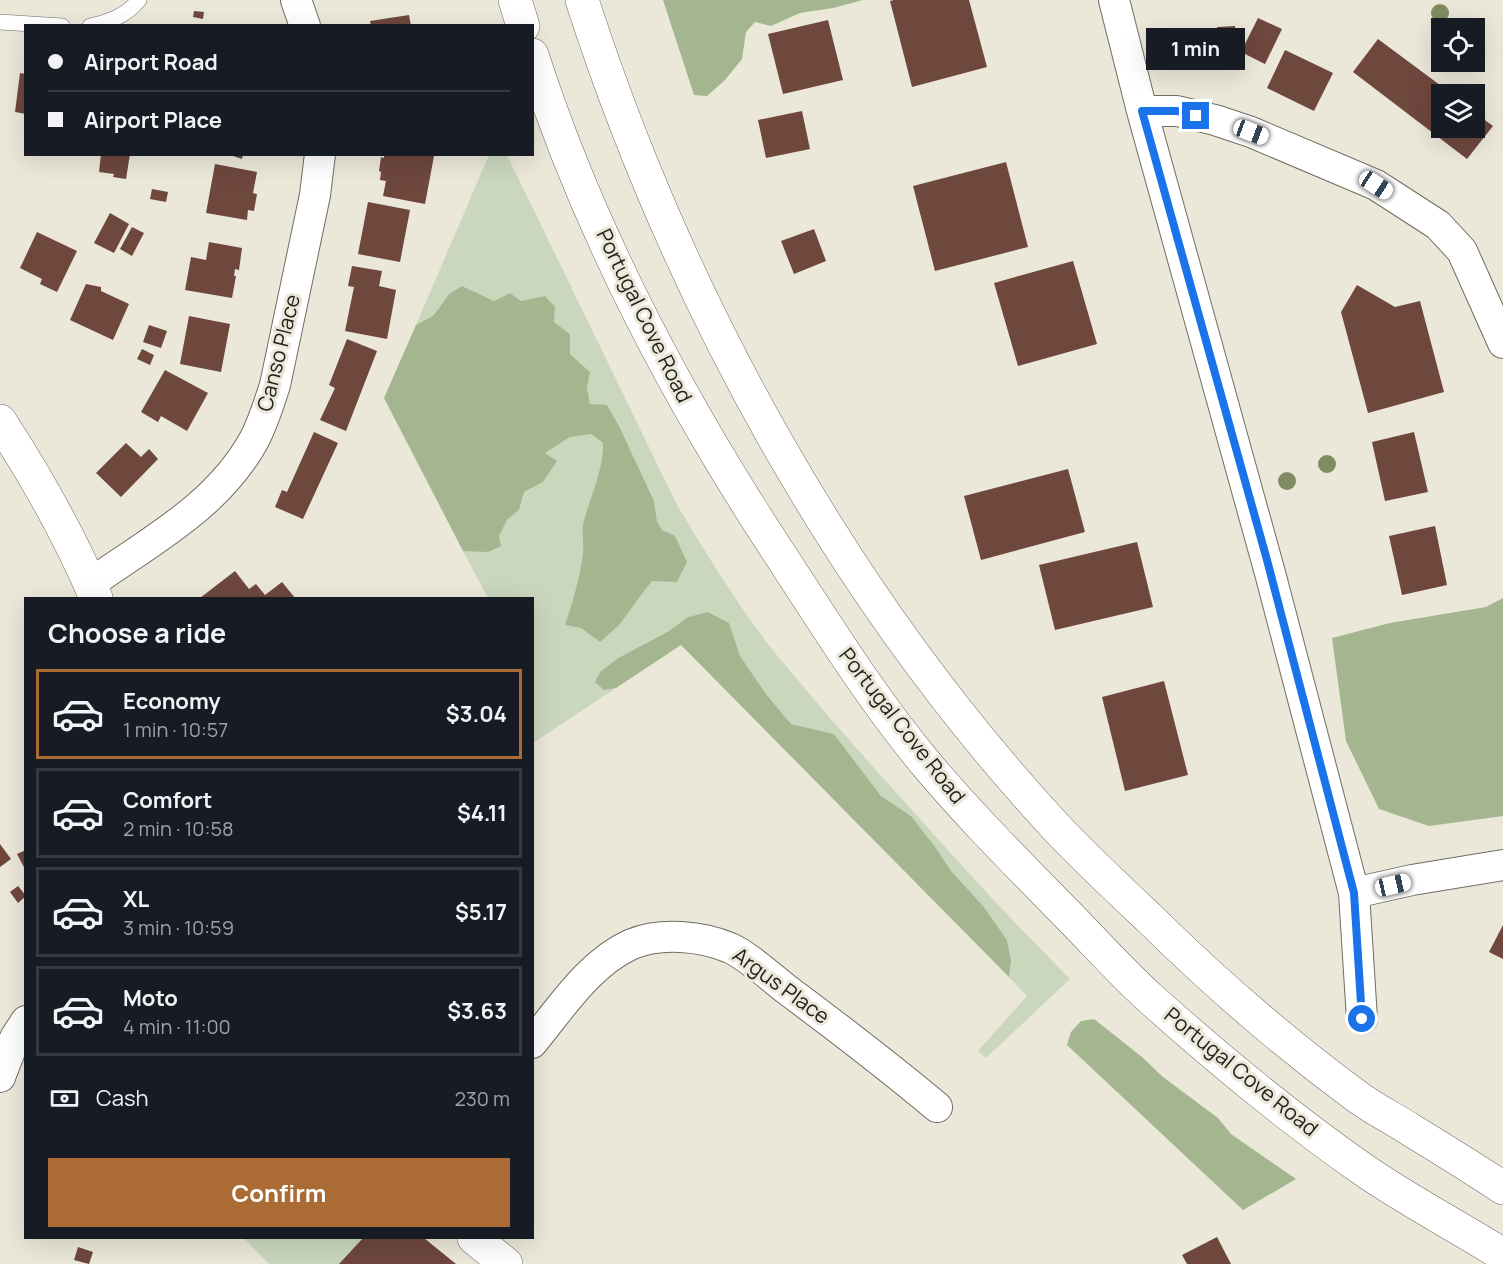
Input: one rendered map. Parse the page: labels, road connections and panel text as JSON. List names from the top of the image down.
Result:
{
  "streets": {
    "main road": ["Portugal Cove Road"],
    "street": ["Canso Place", "Argus Place"]
  },
  "page": {
    "banner": ["Airport Road", "Airport Place"],
    "bubble": "1 min",
    "heading": "Choose a ride",
    "list": [
      {
        "name": "Economy",
        "note": "1 min · 10:57",
        "value": "$3.04"
      },
      {
        "name": "Comfort",
        "note": "2 min · 10:58",
        "value": "$4.11"
      },
      {
        "name": "XL",
        "note": "3 min · 10:59",
        "value": "$5.17"
      },
      {
        "name": "Moto",
        "note": "4 min · 11:00",
        "value": "$3.63"
      }
    ],
    "pay": ["Cash", "230 m"],
    "buttons": "Confirm"
  }
}
